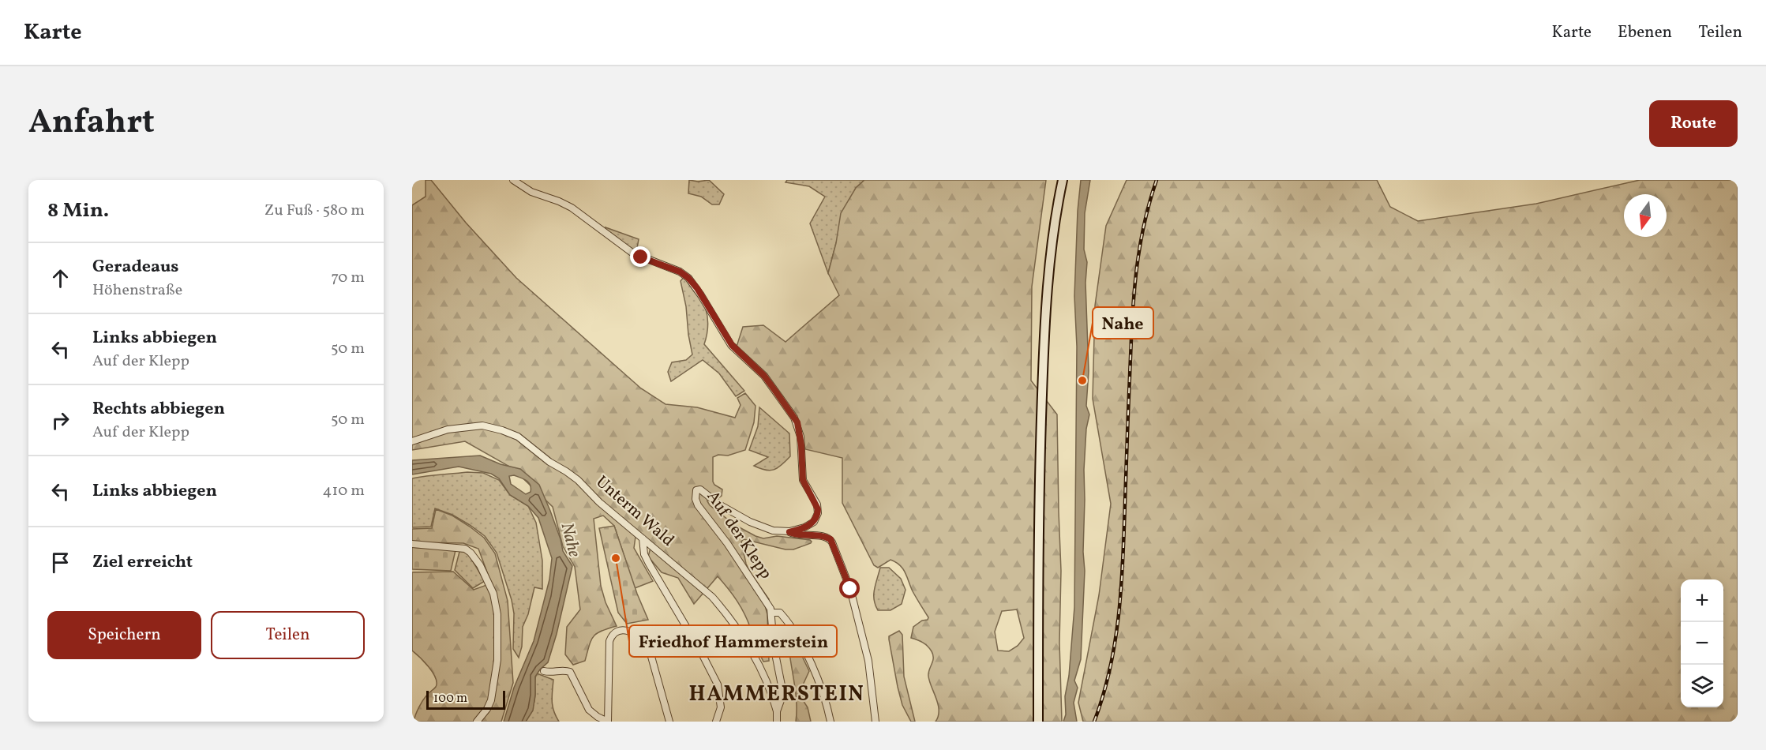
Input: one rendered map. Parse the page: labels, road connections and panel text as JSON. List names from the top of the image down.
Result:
{
  "streets": {
    "street": ["Unterm Wald", "Auf der Klepp"]
  },
  "districts": ["HAMMERSTEIN"],
  "water": ["Nahe"],
  "places": ["Nahe", "Friedhof Hammerstein"],
  "scale_bar": "100 m",
  "north": "bottom",
  "page": {
    "header": "Karte",
    "nav": ["Karte", "Ebenen", "Teilen"],
    "title": "Anfahrt",
    "buttons": [
      "Route",
      ["Speichern", "Teilen"]
    ],
    "heading": ["8 Min.", "Zu Fuß · 580 m"],
    "list": [
      ["Geradeaus", "Höhenstraße", "70 m"],
      ["Links abbiegen", "Auf der Klepp", "50 m"],
      ["Rechts abbiegen", "Auf der Klepp", "50 m"],
      ["Links abbiegen", "410 m"],
      "Ziel erreicht"
    ],
    "map_buttons": ["+", "−"],
    "scale": "100 m"
  }
}
